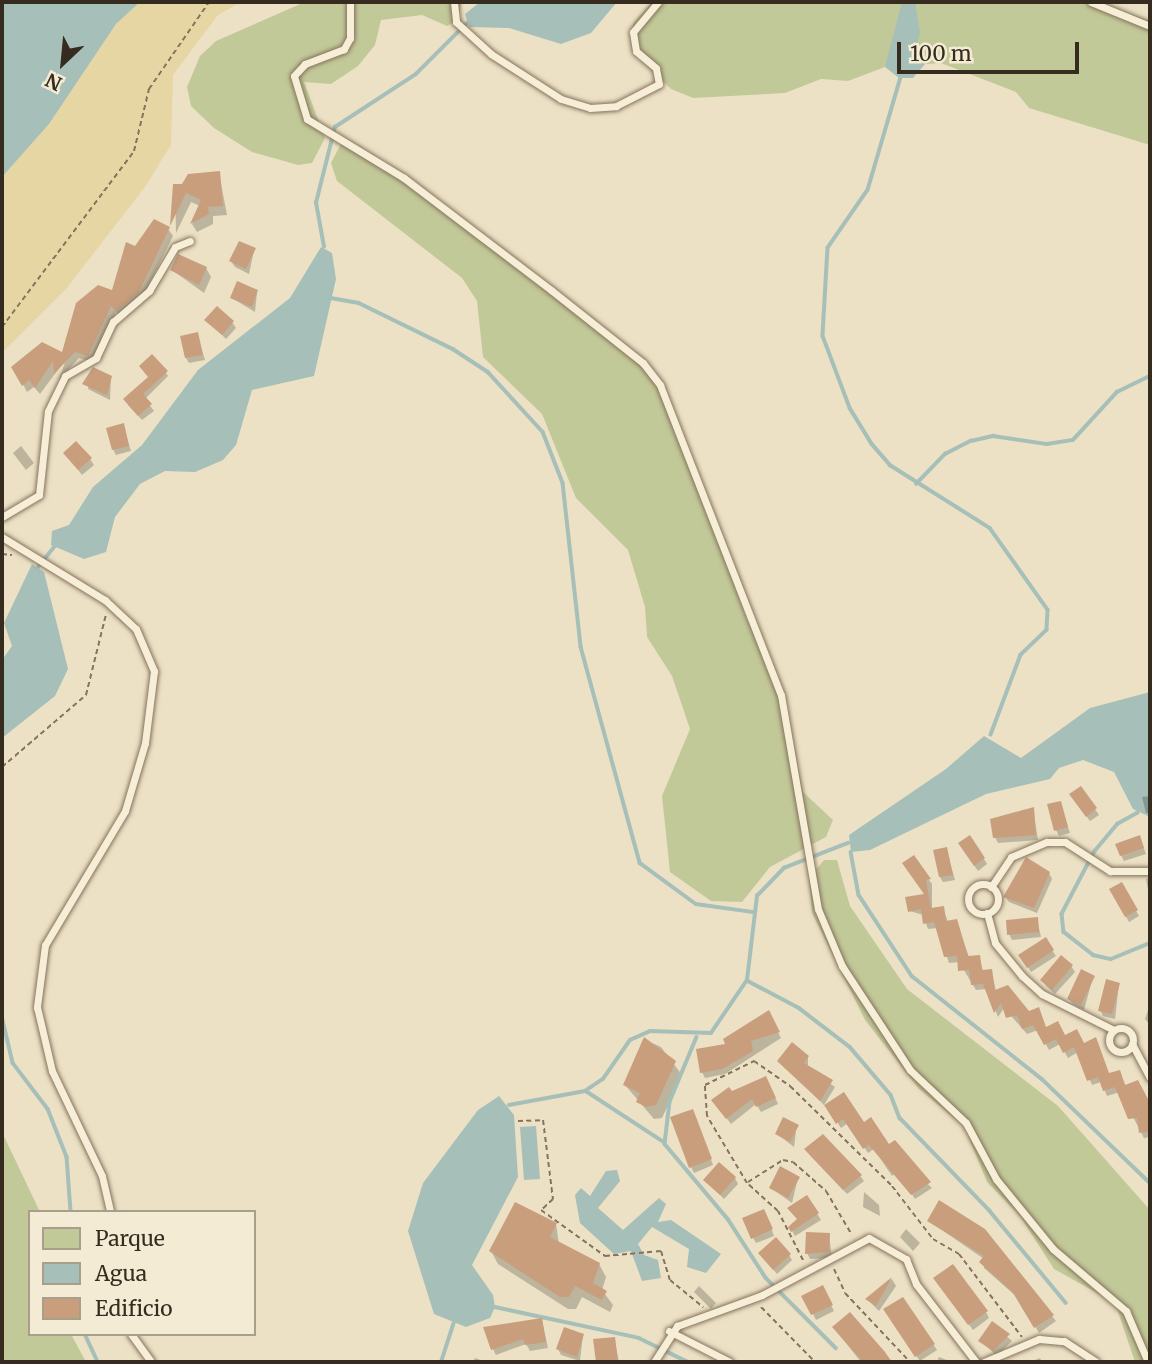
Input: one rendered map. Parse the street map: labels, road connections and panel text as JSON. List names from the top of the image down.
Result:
{
  "legend": ["Parque", "Agua", "Edificio"],
  "scale_bar": "100 m",
  "north": "bottom left"
}
